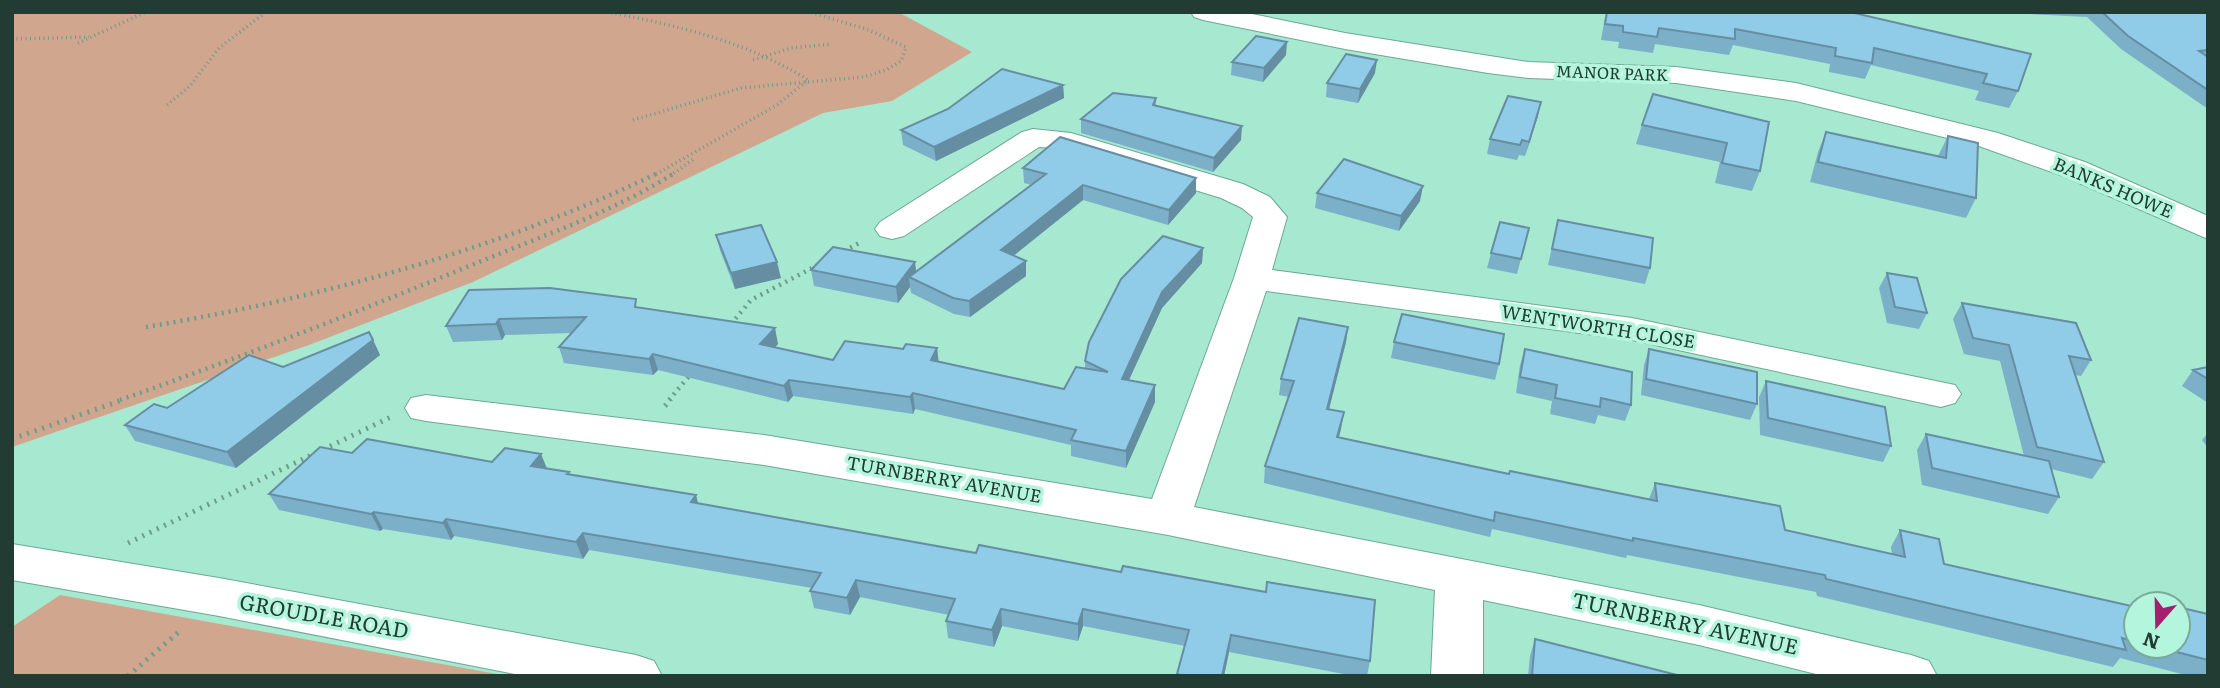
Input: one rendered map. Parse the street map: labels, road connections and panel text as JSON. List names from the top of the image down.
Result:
{
  "streets": {
    "street": [
      "MANOR PARK",
      "BANKS HOWE",
      "WENTWORTH CLOSE",
      "TURNBERRY AVENUE",
      "GROUDLE ROAD"
    ]
  },
  "crossings": [
    ["MANOR PARK", "BANKS HOWE"]
  ],
  "north": "bottom"
}
